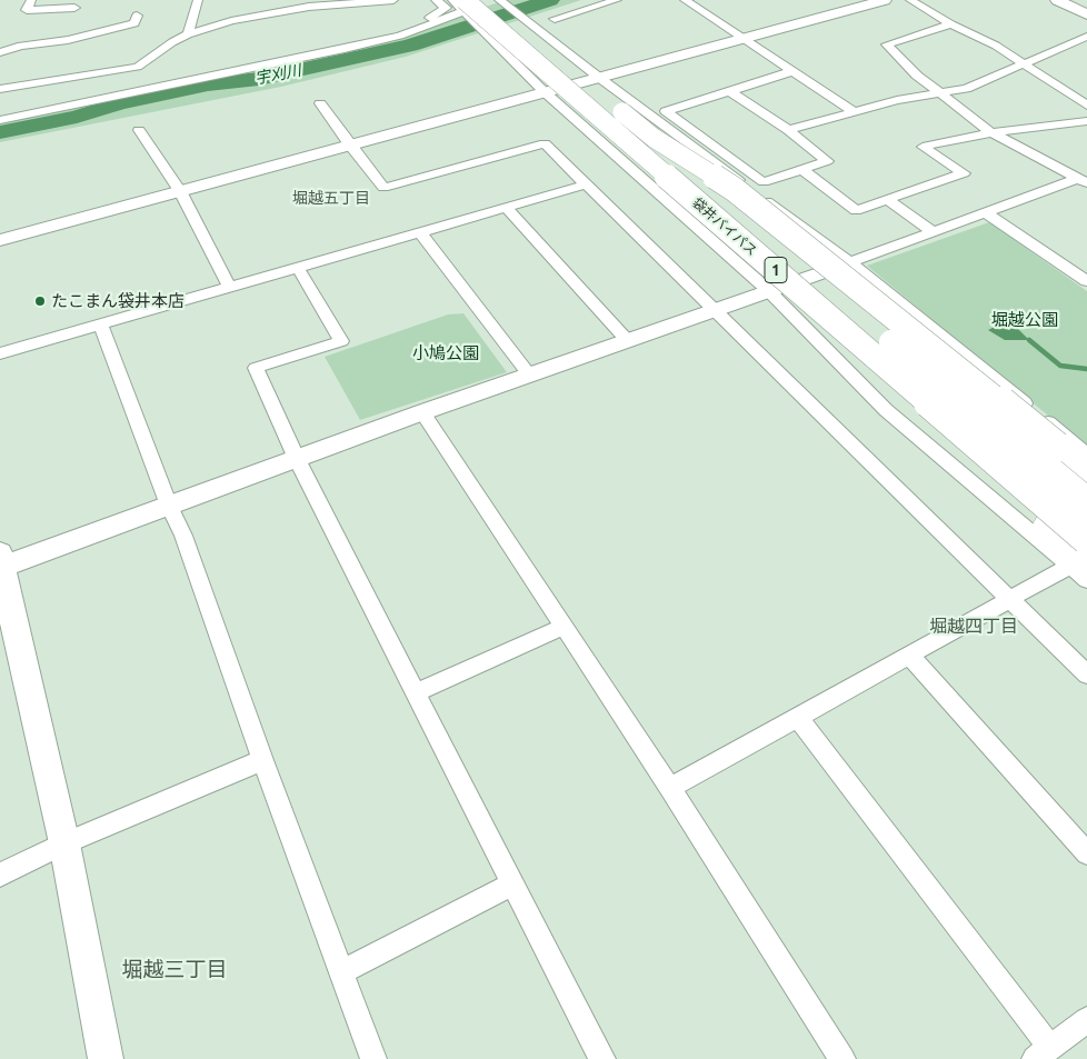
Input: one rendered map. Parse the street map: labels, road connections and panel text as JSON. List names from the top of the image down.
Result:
{
  "streets": {
    "highway": ["袋井バイパス", "1"]
  },
  "districts": ["堀越五丁目", "堀越四丁目", "堀越三丁目"],
  "water": ["宇刈川"],
  "parks": ["堀越公園", "小鳩公園"],
  "places": ["たこまん袋井本店"]
}
